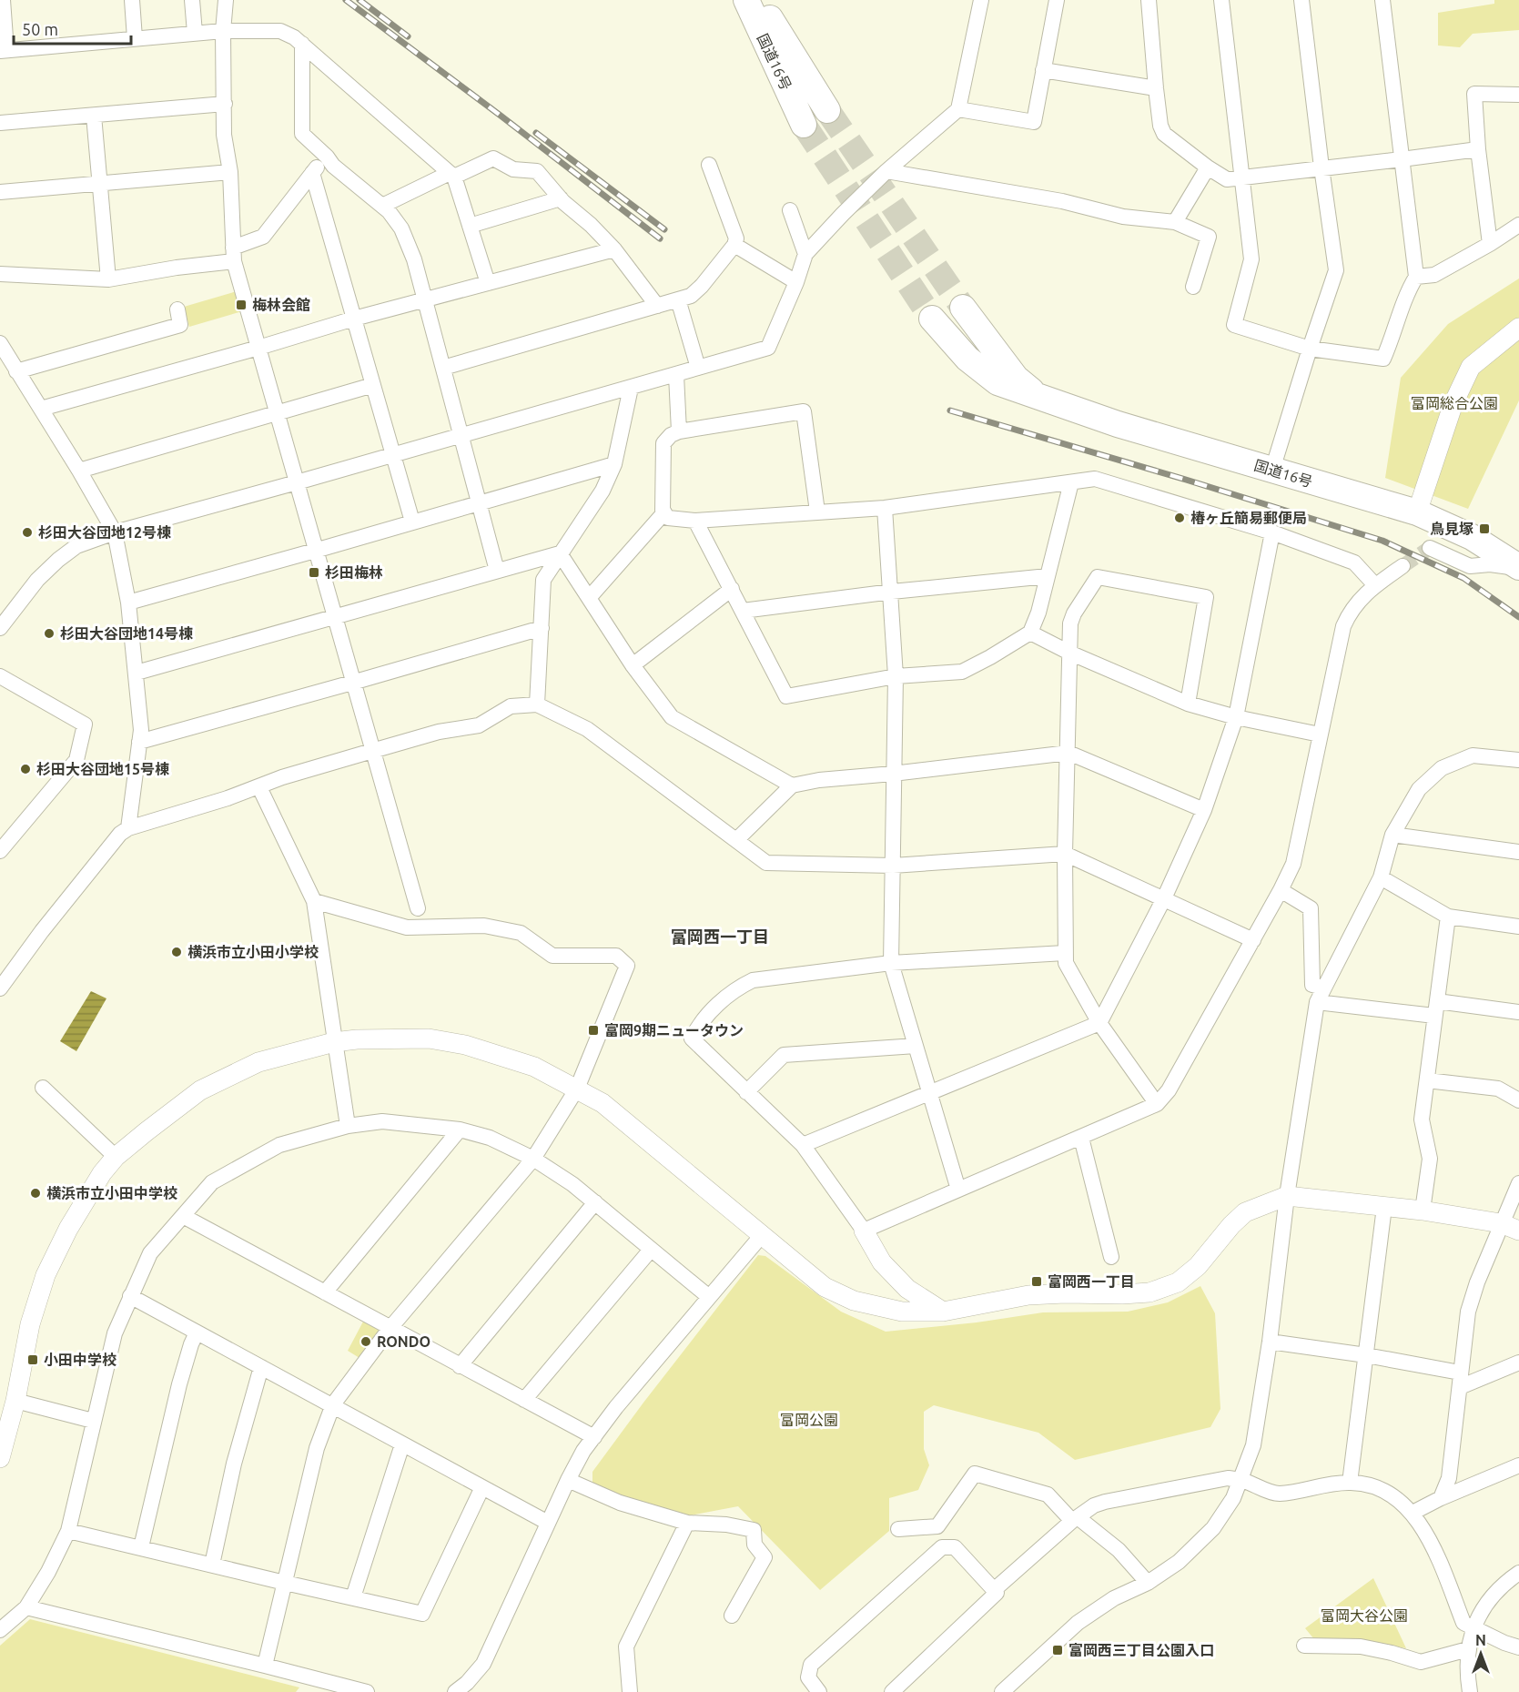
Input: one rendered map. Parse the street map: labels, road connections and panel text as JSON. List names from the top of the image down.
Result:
{
  "streets": {
    "highway": ["国道16号"]
  },
  "districts": ["富岡西一丁目"],
  "parks": ["富岡総合公園", "富岡公園", "富岡大谷公園"],
  "places": {
    "transit": [
      "梅林会館",
      "鳥見塚",
      "杉田梅林",
      "富岡9期ニュータウン",
      "富岡西一丁目",
      "小田中学校",
      "富岡西三丁目公園入口"
    ],
    "other": [
      "椿ヶ丘簡易郵便局",
      "杉田大谷団地12号棟",
      "杉田大谷団地14号棟",
      "杉田大谷団地15号棟",
      "横浜市立小田小学校",
      "横浜市立小田中学校",
      "RONDO"
    ]
  },
  "scale_bar": "50 m",
  "north": "top"
}
